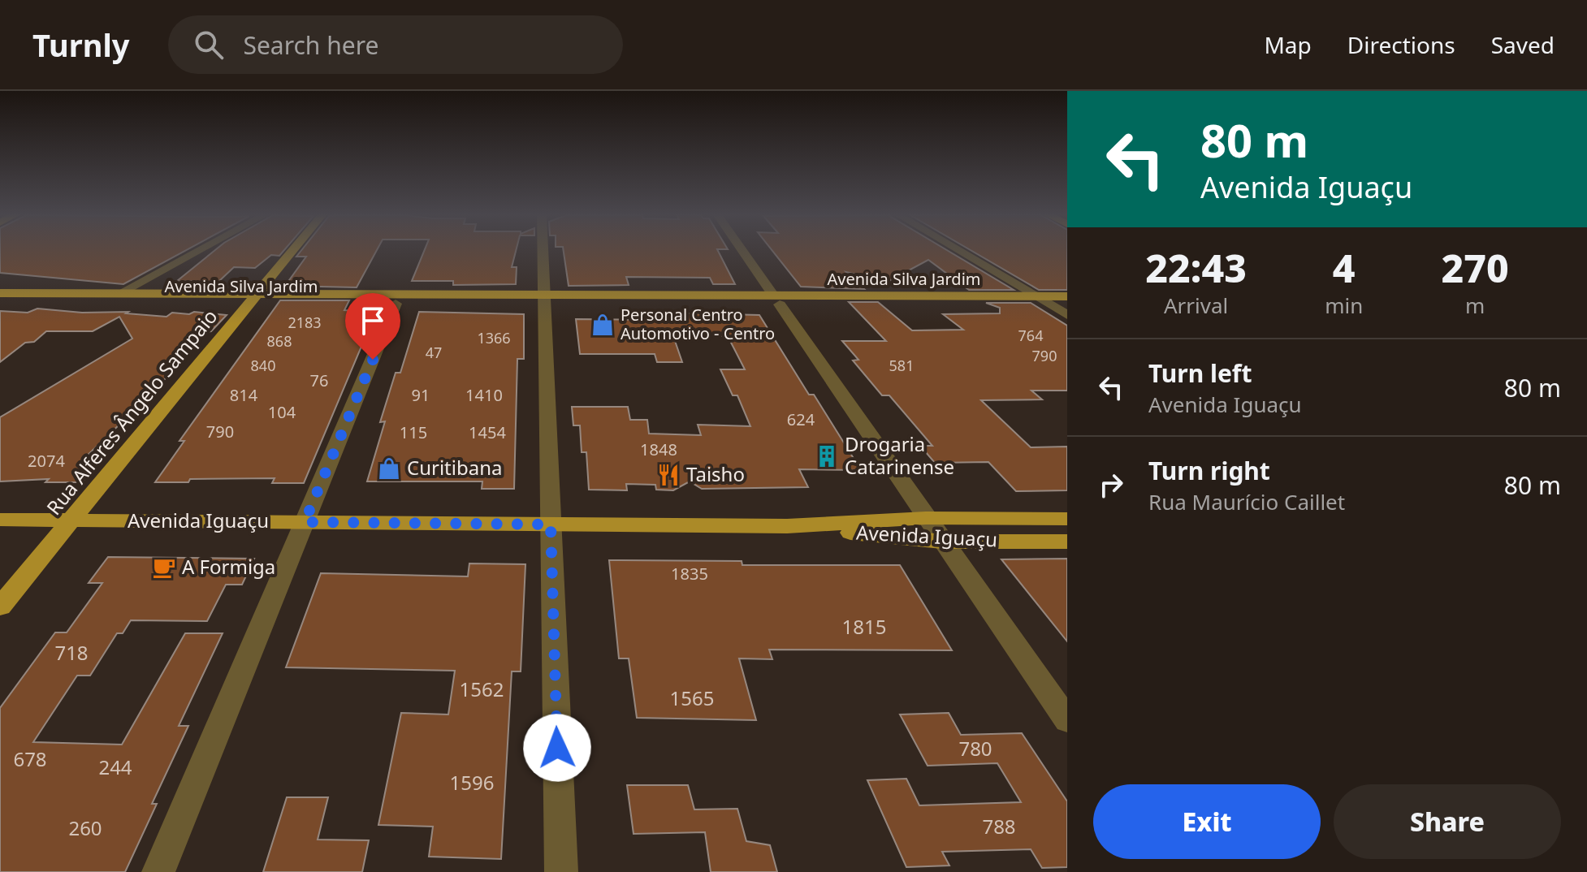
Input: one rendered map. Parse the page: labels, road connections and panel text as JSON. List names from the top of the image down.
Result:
{
  "streets": {
    "main road": ["Avenida Silva Jardim", "Rua Alferes Ângelo Sampaio", "Avenida Iguaçu"]
  },
  "crossings": [
    ["Avenida Silva Jardim", "Rua Alferes Ângelo Sampaio"],
    ["Rua Alferes Ângelo Sampaio", "Avenida Iguaçu"]
  ],
  "places": {
    "shop": ["Personal Centro Automotivo - Centro", "Curitibana"],
    "building": ["Drogaria Catarinense"],
    "restaurant": ["Taisho"],
    "cafe": ["A Formiga"]
  },
  "house_numbers": [
    "2183",
    "764",
    "1366",
    "868",
    "47",
    "790",
    "840",
    "581",
    "76",
    "814",
    "91",
    "1410",
    "104",
    "624",
    "790",
    "115",
    "1454",
    "1848",
    "2074",
    "1835",
    "1815",
    "718",
    "1562",
    "1565",
    "780",
    "678",
    "244",
    "1596",
    "788",
    "260"
  ],
  "page": {
    "header": "Turnly",
    "search": "Search here",
    "nav": ["Map", "Directions", "Saved"],
    "turn": ["80 m", "Avenida Iguaçu"],
    "eta": [
      "22:43",
      "Arrival",
      "4",
      "min",
      "270",
      "m"
    ],
    "list": [
      {
        "name": "Turn left",
        "note": "Avenida Iguaçu",
        "value": "80 m"
      },
      {
        "name": "Turn right",
        "note": "Rua Maurício Caillet",
        "value": "80 m"
      }
    ],
    "buttons": ["Exit", "Share"]
  }
}
